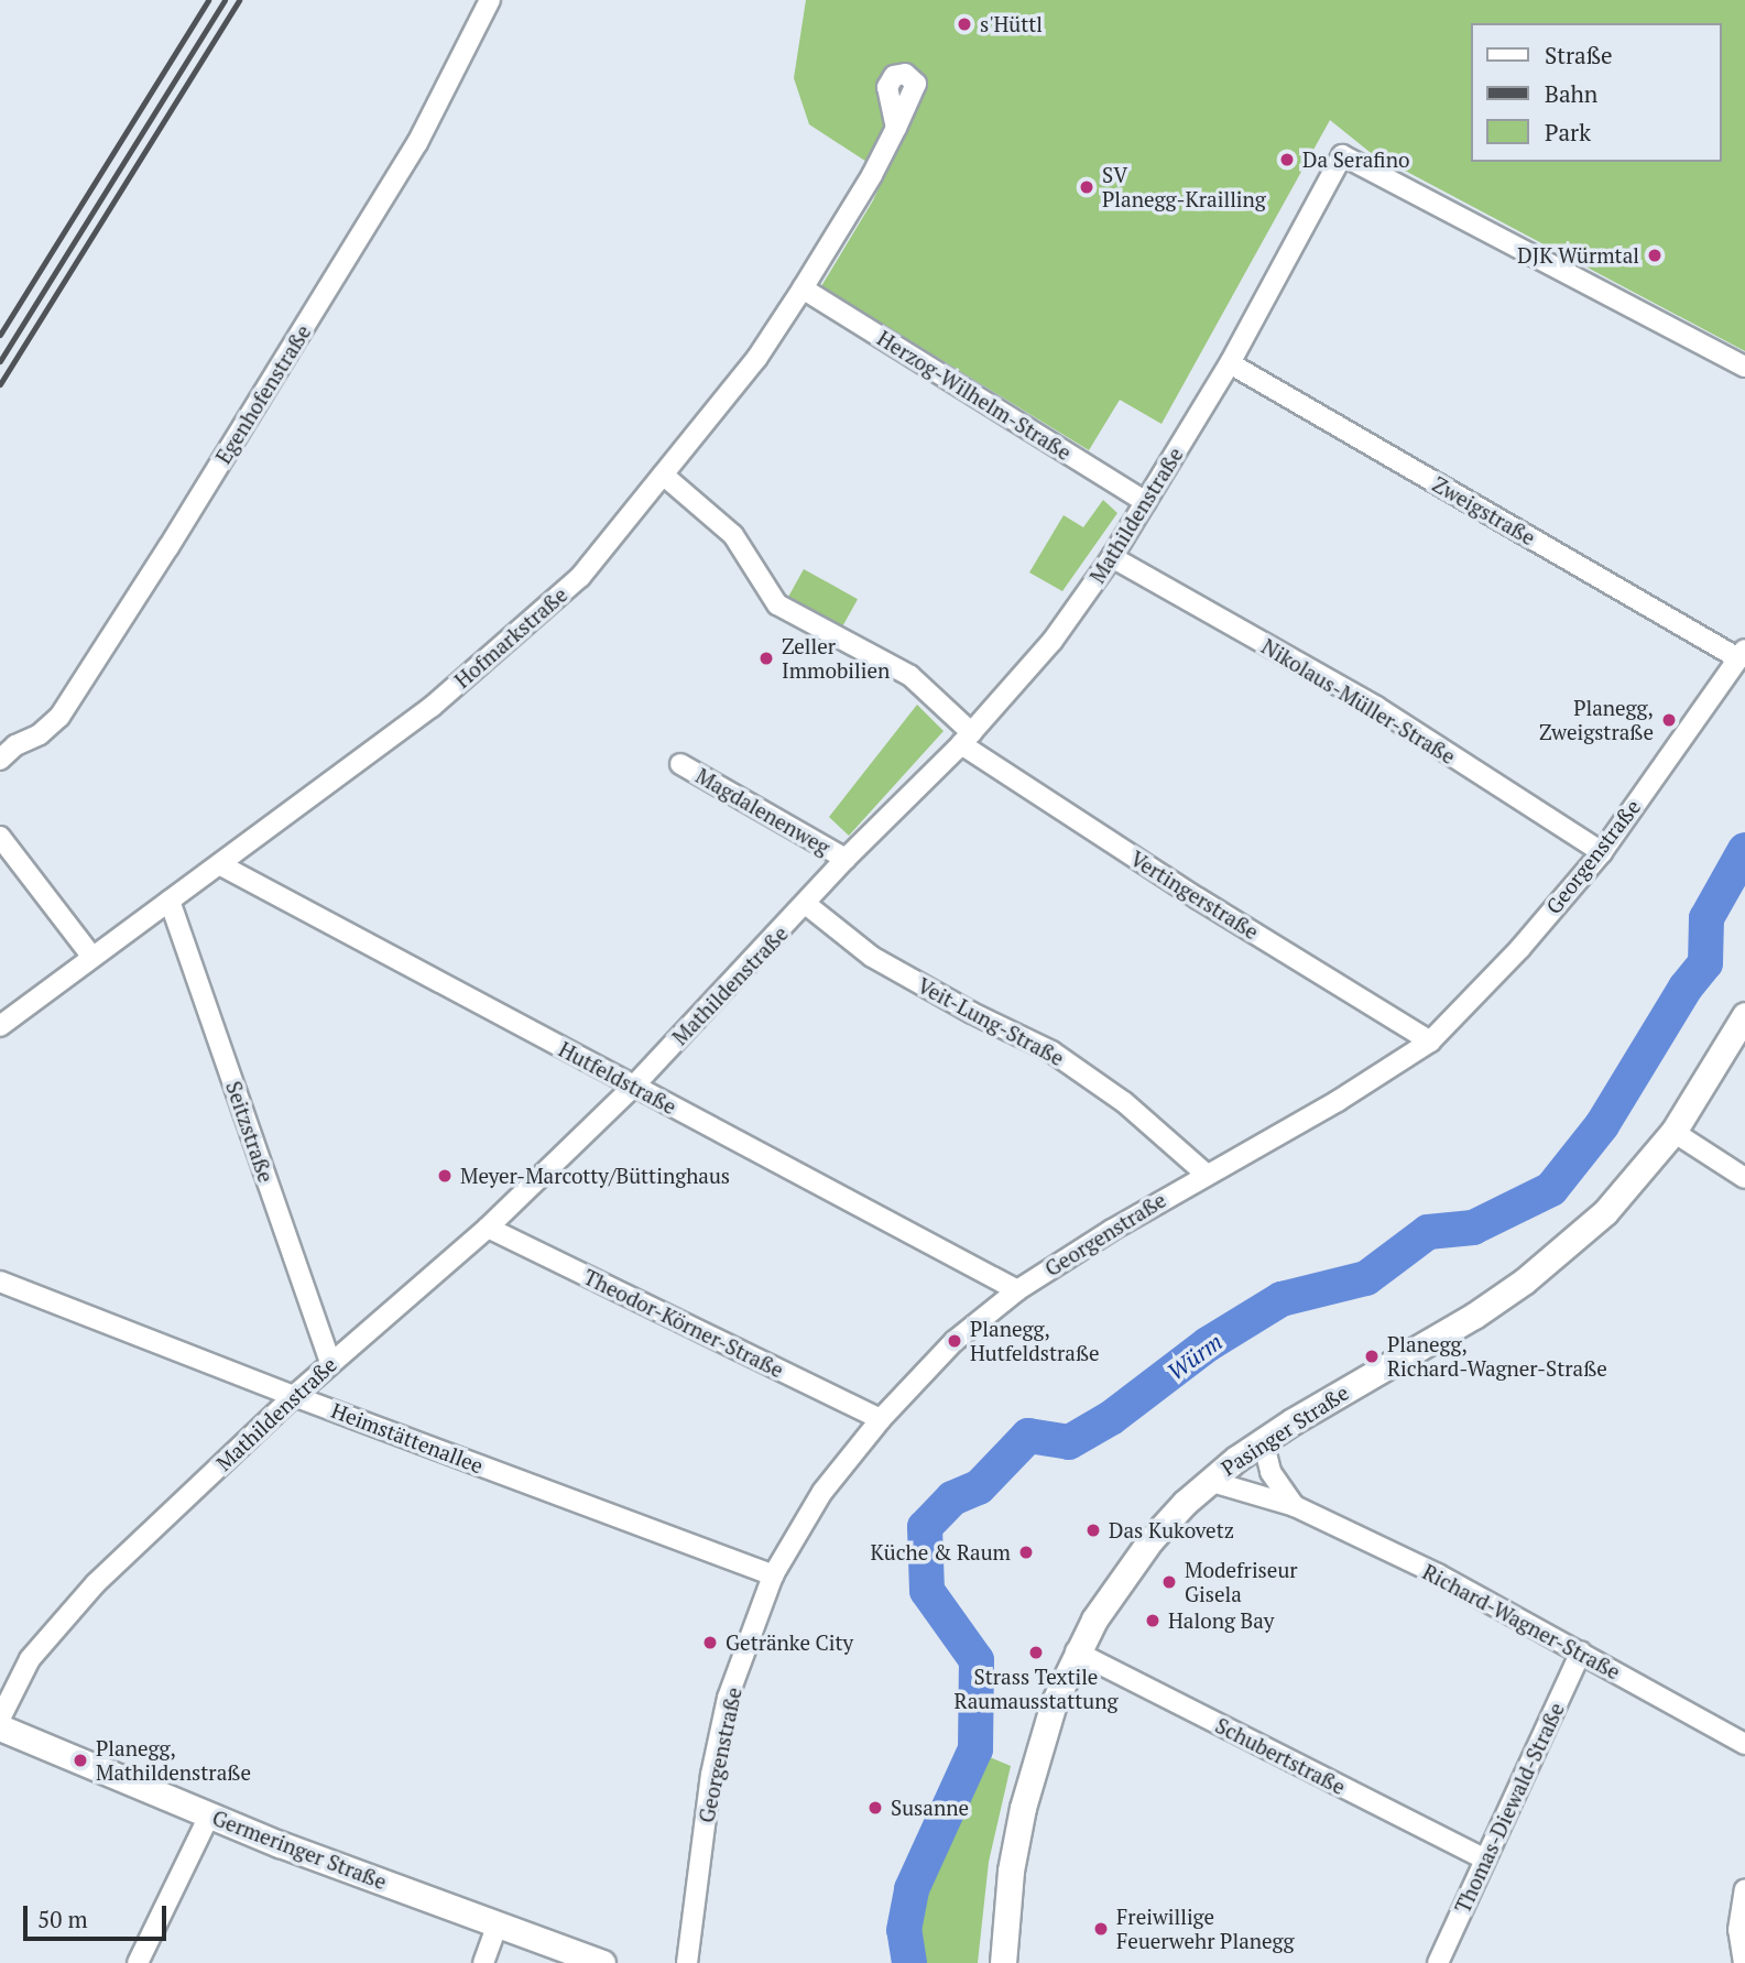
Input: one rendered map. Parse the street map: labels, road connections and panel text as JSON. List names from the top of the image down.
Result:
{
  "streets": {
    "main road": ["Pasinger Straße", "Germeringer Straße"],
    "street": [
      "Egenhofenstraße",
      "Herzog-Wilhelm-Straße",
      "Zweigstraße",
      "Mathildenstraße",
      "Hofmarkstraße",
      "Nikolaus-Müller-Straße",
      "Magdalenenweg",
      "Georgenstraße",
      "Vertingerstraße",
      "Veit-Lung-Straße",
      "Hutfeldstraße",
      "Seitzstraße",
      "Theodor-Körner-Straße",
      "Heimstättenallee",
      "Richard-Wagner-Straße",
      "Schubertstraße",
      "Thomas-Diewald-Straße"
    ]
  },
  "crossings": [
    ["Herzog-Wilhelm-Straße", "Mathildenstraße"],
    ["Herzog-Wilhelm-Straße", "Hofmarkstraße"],
    ["Zweigstraße", "Mathildenstraße"],
    ["Zweigstraße", "Georgenstraße"],
    ["Mathildenstraße", "Nikolaus-Müller-Straße"],
    ["Mathildenstraße", "Magdalenenweg"],
    ["Mathildenstraße", "Vertingerstraße"],
    ["Mathildenstraße", "Veit-Lung-Straße"],
    ["Mathildenstraße", "Hutfeldstraße"],
    ["Mathildenstraße", "Seitzstraße"],
    ["Mathildenstraße", "Theodor-Körner-Straße"],
    ["Mathildenstraße", "Heimstättenallee"],
    ["Hofmarkstraße", "Vertingerstraße"],
    ["Hofmarkstraße", "Hutfeldstraße"],
    ["Hofmarkstraße", "Seitzstraße"],
    ["Nikolaus-Müller-Straße", "Georgenstraße"],
    ["Georgenstraße", "Vertingerstraße"],
    ["Georgenstraße", "Veit-Lung-Straße"],
    ["Georgenstraße", "Hutfeldstraße"],
    ["Georgenstraße", "Theodor-Körner-Straße"],
    ["Georgenstraße", "Heimstättenallee"],
    ["Pasinger Straße", "Richard-Wagner-Straße"],
    ["Pasinger Straße", "Schubertstraße"],
    ["Richard-Wagner-Straße", "Thomas-Diewald-Straße"],
    ["Schubertstraße", "Thomas-Diewald-Straße"]
  ],
  "water": ["Würm"],
  "places": [
    "s'Hüttl",
    "Da Serafino",
    "SV Planegg-Krailling",
    "DJK Würmtal",
    "Zeller Immobilien",
    "Planegg, Zweigstraße",
    "Meyer-Marcotty/Büttinghaus",
    "Planegg, Hutfeldstraße",
    "Planegg, Richard-Wagner-Straße",
    "Das Kukovetz",
    "Küche & Raum",
    "Modefriseur Gisela",
    "Halong Bay",
    "Getränke City",
    "Strass Textile Raumausstattung",
    "Planegg, Mathildenstraße",
    "Susanne",
    "Freiwillige Feuerwehr Planegg"
  ],
  "legend": ["Straße", "Bahn", "Park"],
  "scale_bar": "50 m"
}
